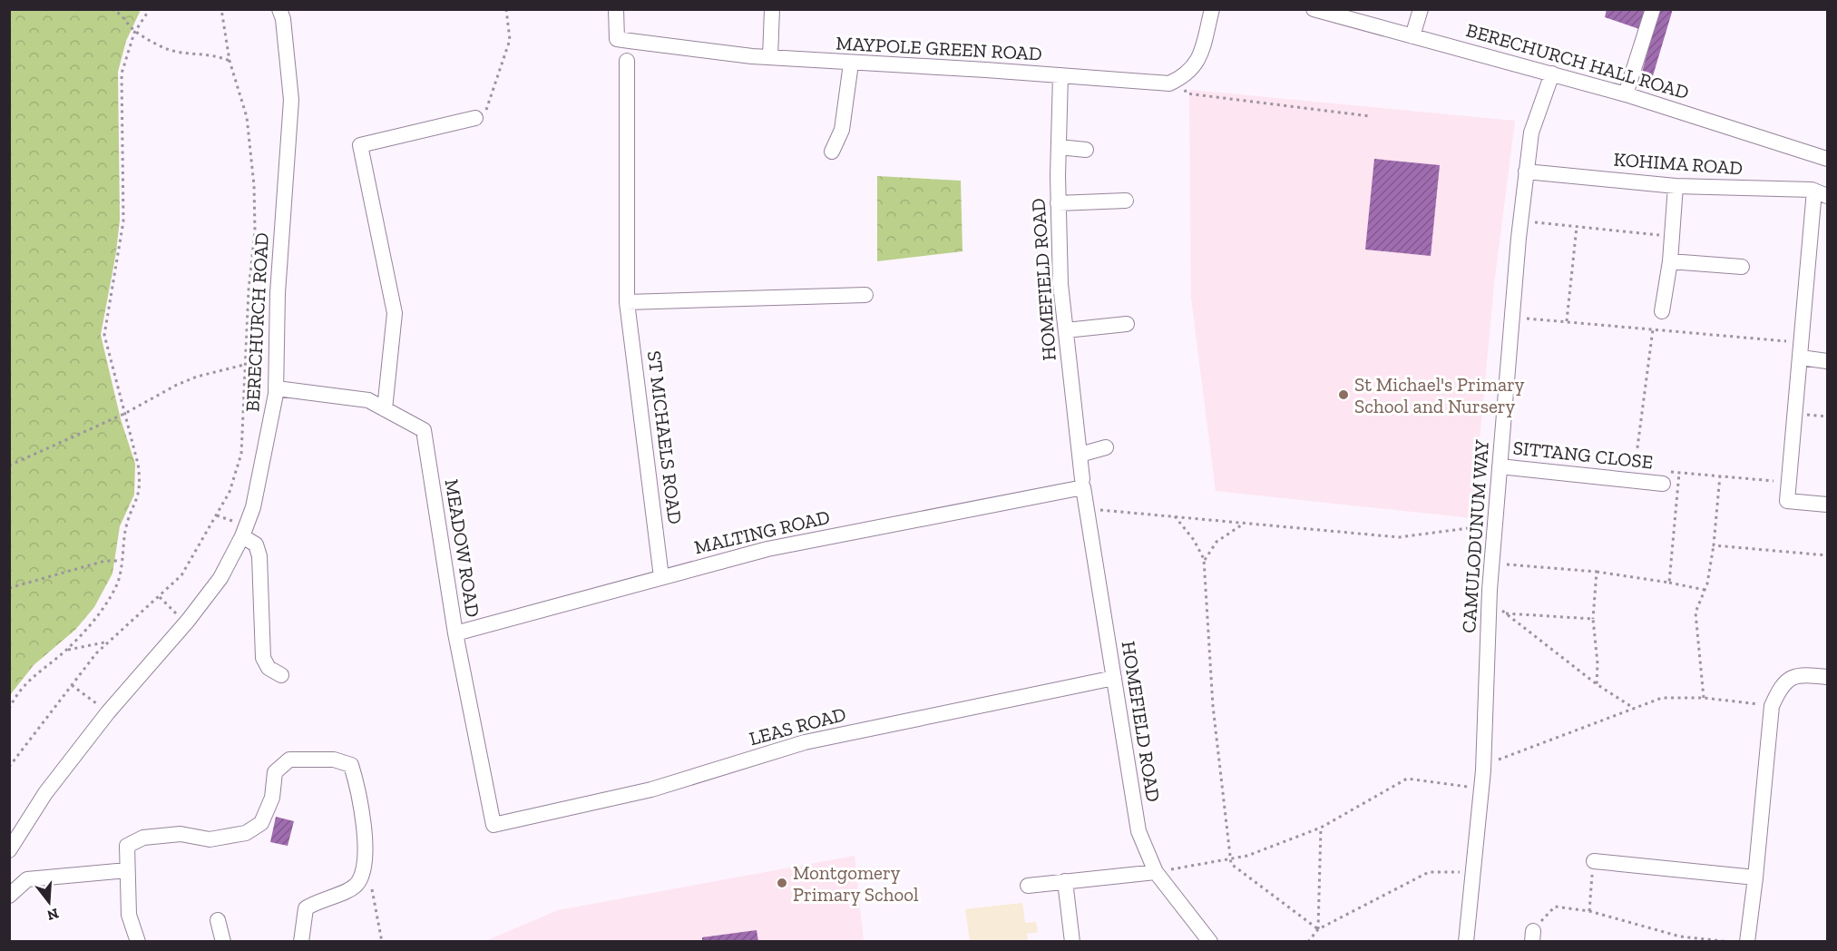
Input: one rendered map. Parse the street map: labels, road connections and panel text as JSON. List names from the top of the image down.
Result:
{
  "streets": {
    "street": [
      "MAYPOLE GREEN ROAD",
      "BERECHURCH HALL ROAD",
      "KOHIMA ROAD",
      "HOMEFIELD ROAD",
      "BERECHURCH ROAD",
      "ST MICHAELS ROAD",
      "SITTANG CLOSE",
      "MALTING ROAD",
      "CAMULODUNUM WAY",
      "MEADOW ROAD",
      "LEAS ROAD"
    ]
  },
  "crossings": [
    ["MAYPOLE GREEN ROAD", "HOMEFIELD ROAD"],
    ["BERECHURCH HALL ROAD", "CAMULODUNUM WAY"],
    ["KOHIMA ROAD", "CAMULODUNUM WAY"],
    ["HOMEFIELD ROAD", "MALTING ROAD"],
    ["HOMEFIELD ROAD", "LEAS ROAD"],
    ["BERECHURCH ROAD", "MEADOW ROAD"],
    ["ST MICHAELS ROAD", "MALTING ROAD"],
    ["SITTANG CLOSE", "CAMULODUNUM WAY"],
    ["MALTING ROAD", "MEADOW ROAD"],
    ["MEADOW ROAD", "LEAS ROAD"]
  ],
  "places": ["St Michael's Primary School and Nursery", "Montgomery Primary School"],
  "north": "bottom"
}
